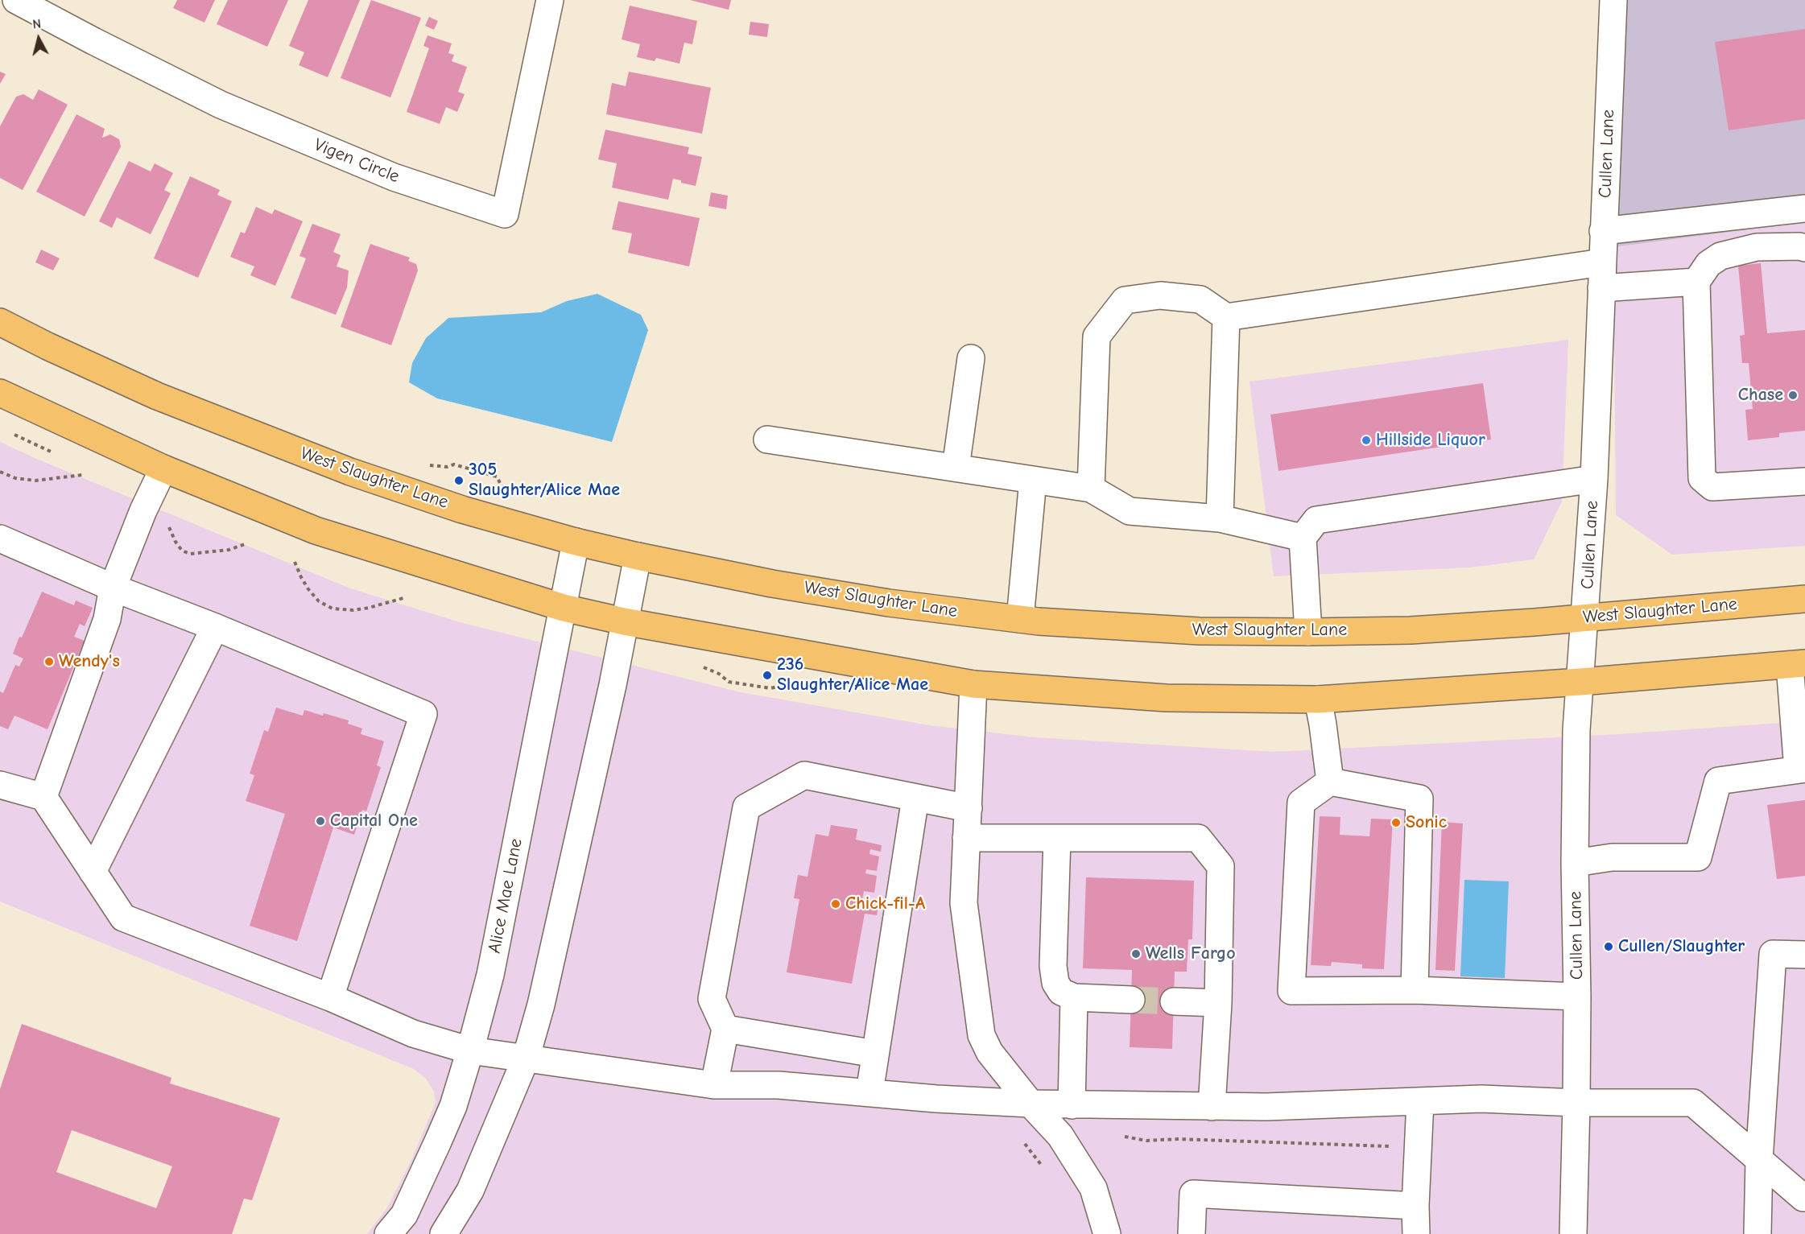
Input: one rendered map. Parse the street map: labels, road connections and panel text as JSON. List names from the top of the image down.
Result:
{
  "streets": {
    "main road": ["West Slaughter Lane"],
    "street": ["Cullen Lane", "Vigen Circle", "Alice Mae Lane"]
  },
  "crossings": [
    ["Cullen Lane", "West Slaughter Lane"],
    ["West Slaughter Lane", "Alice Mae Lane"]
  ],
  "places": [
    "Chase",
    "Hillside Liquor",
    "305 Slaughter/Alice Mae",
    "Wendy's",
    "236 Slaughter/Alice Mae",
    "Capital One",
    "Sonic",
    "Chick-fil-A",
    "Cullen/Slaughter",
    "Wells Fargo"
  ],
  "north": "top"
}
